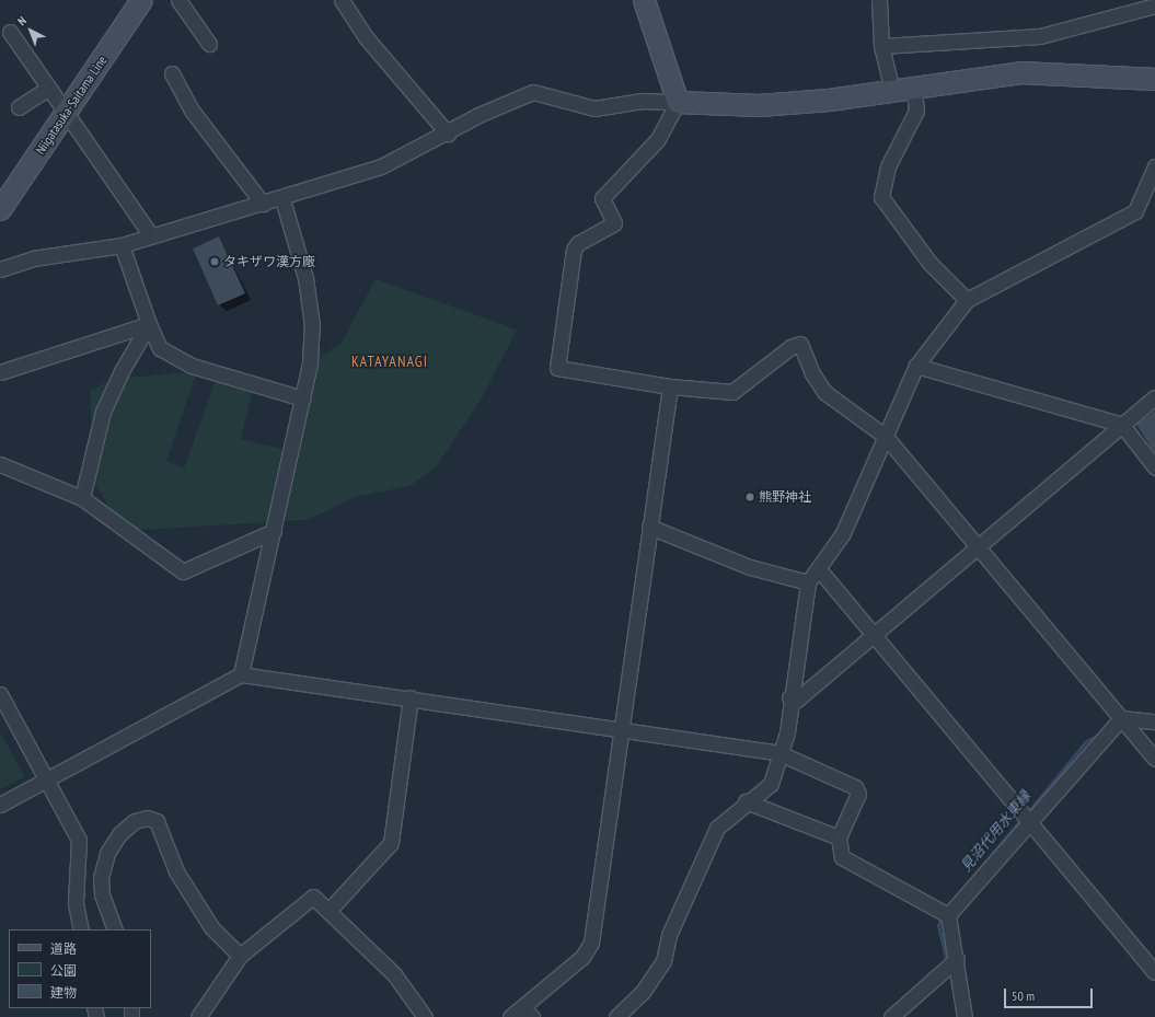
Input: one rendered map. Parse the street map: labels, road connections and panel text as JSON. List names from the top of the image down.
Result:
{
  "streets": {
    "street": ["Niigatasuka-Saitama Line"]
  },
  "districts": ["KATAYANAGI"],
  "water": ["見沼代用水東縁"],
  "places": ["タキザワ漢方廠", "熊野神社"],
  "legend": ["道路", "公園", "建物"],
  "scale_bar": "50 m",
  "north": "top left"
}
